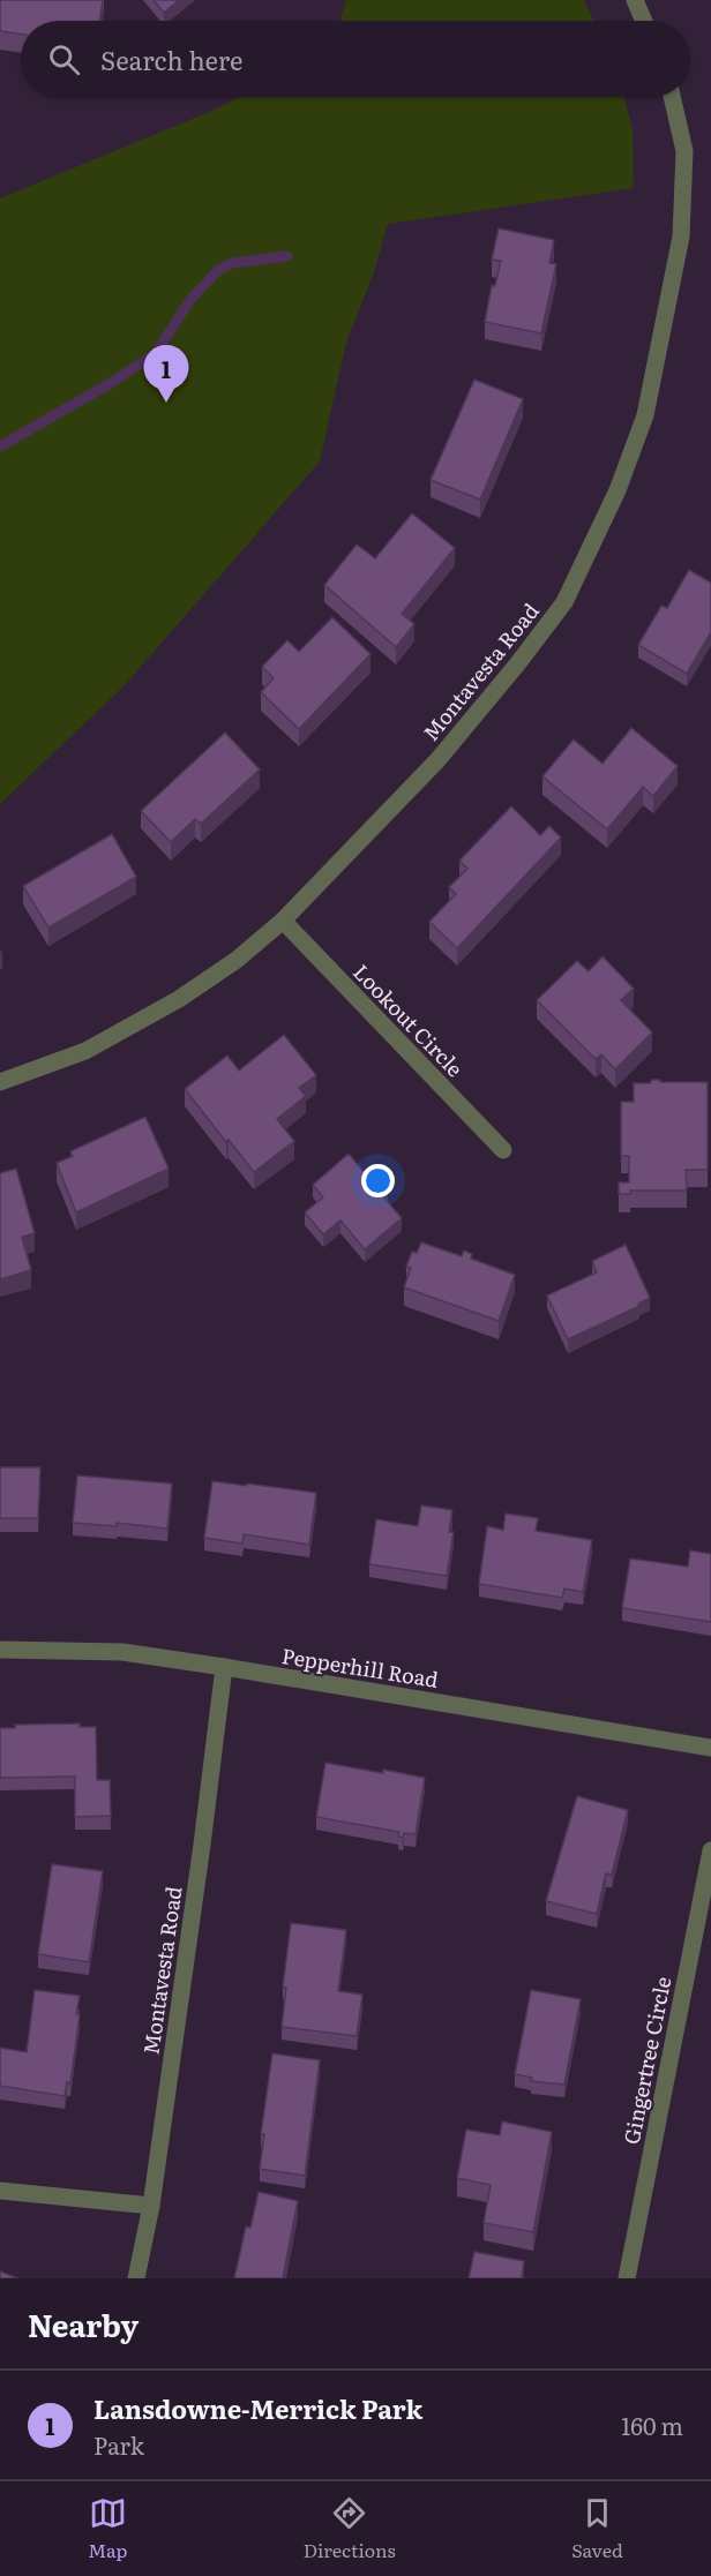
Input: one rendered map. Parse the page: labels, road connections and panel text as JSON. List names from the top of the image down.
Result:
{
  "streets": {
    "street": [
      "Montavesta Road",
      "Lookout Circle",
      "Pepperhill Road",
      "Gingertree Circle"
    ]
  },
  "crossings": [
    ["Montavesta Road", "Lookout Circle"],
    ["Montavesta Road", "Pepperhill Road"]
  ],
  "page": {
    "search": "Search here",
    "pins": "1",
    "heading": "Nearby",
    "list": [
      {
        "mark": "1",
        "name": "Lansdowne-Merrick Park",
        "note": "Park",
        "value": "160 m"
      }
    ],
    "nav": ["Map", "Directions", "Saved"]
  }
}
